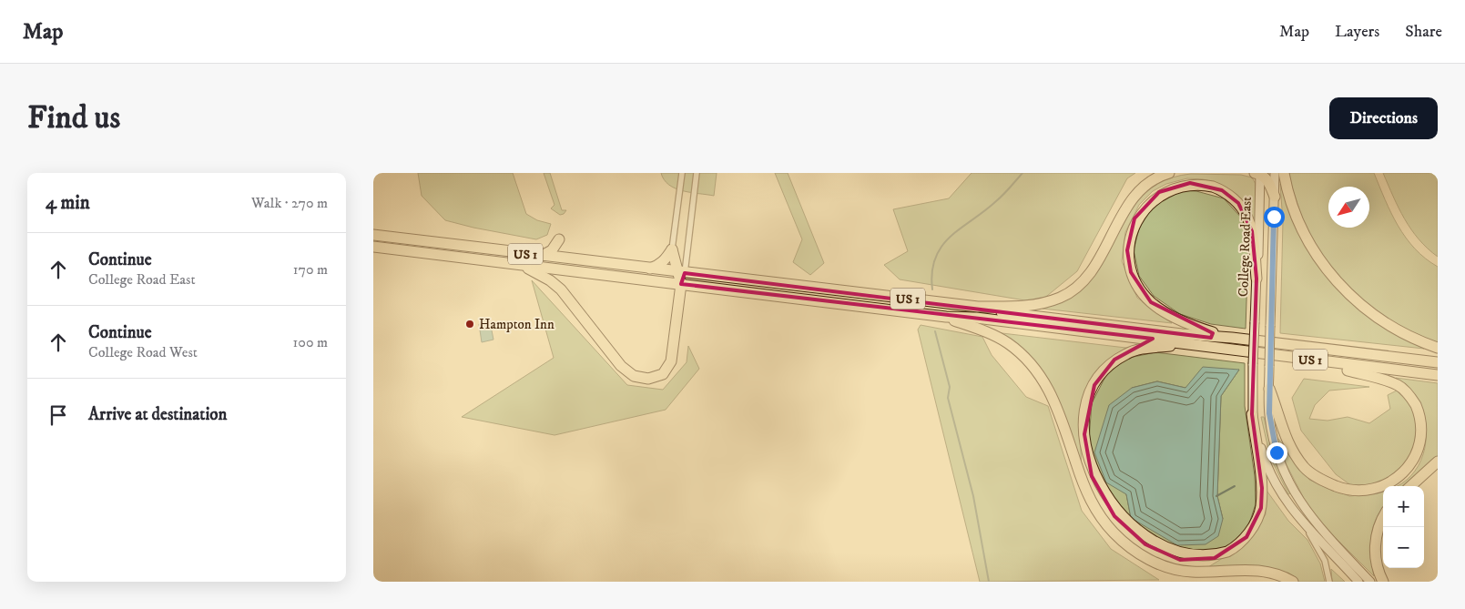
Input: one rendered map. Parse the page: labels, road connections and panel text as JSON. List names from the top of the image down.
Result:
{
  "streets": {
    "highway": ["US 1"],
    "street": ["College Road East"]
  },
  "places": ["Hampton Inn"],
  "north": "bottom left",
  "page": {
    "header": "Map",
    "nav": ["Map", "Layers", "Share"],
    "buttons": "Directions",
    "title": "Find us",
    "heading": ["4 min", "Walk · 270 m"],
    "list": [
      ["Continue", "College Road East", "170 m"],
      ["Continue", "College Road West", "100 m"],
      "Arrive at destination"
    ],
    "map_buttons": ["+", "−"]
  }
}
